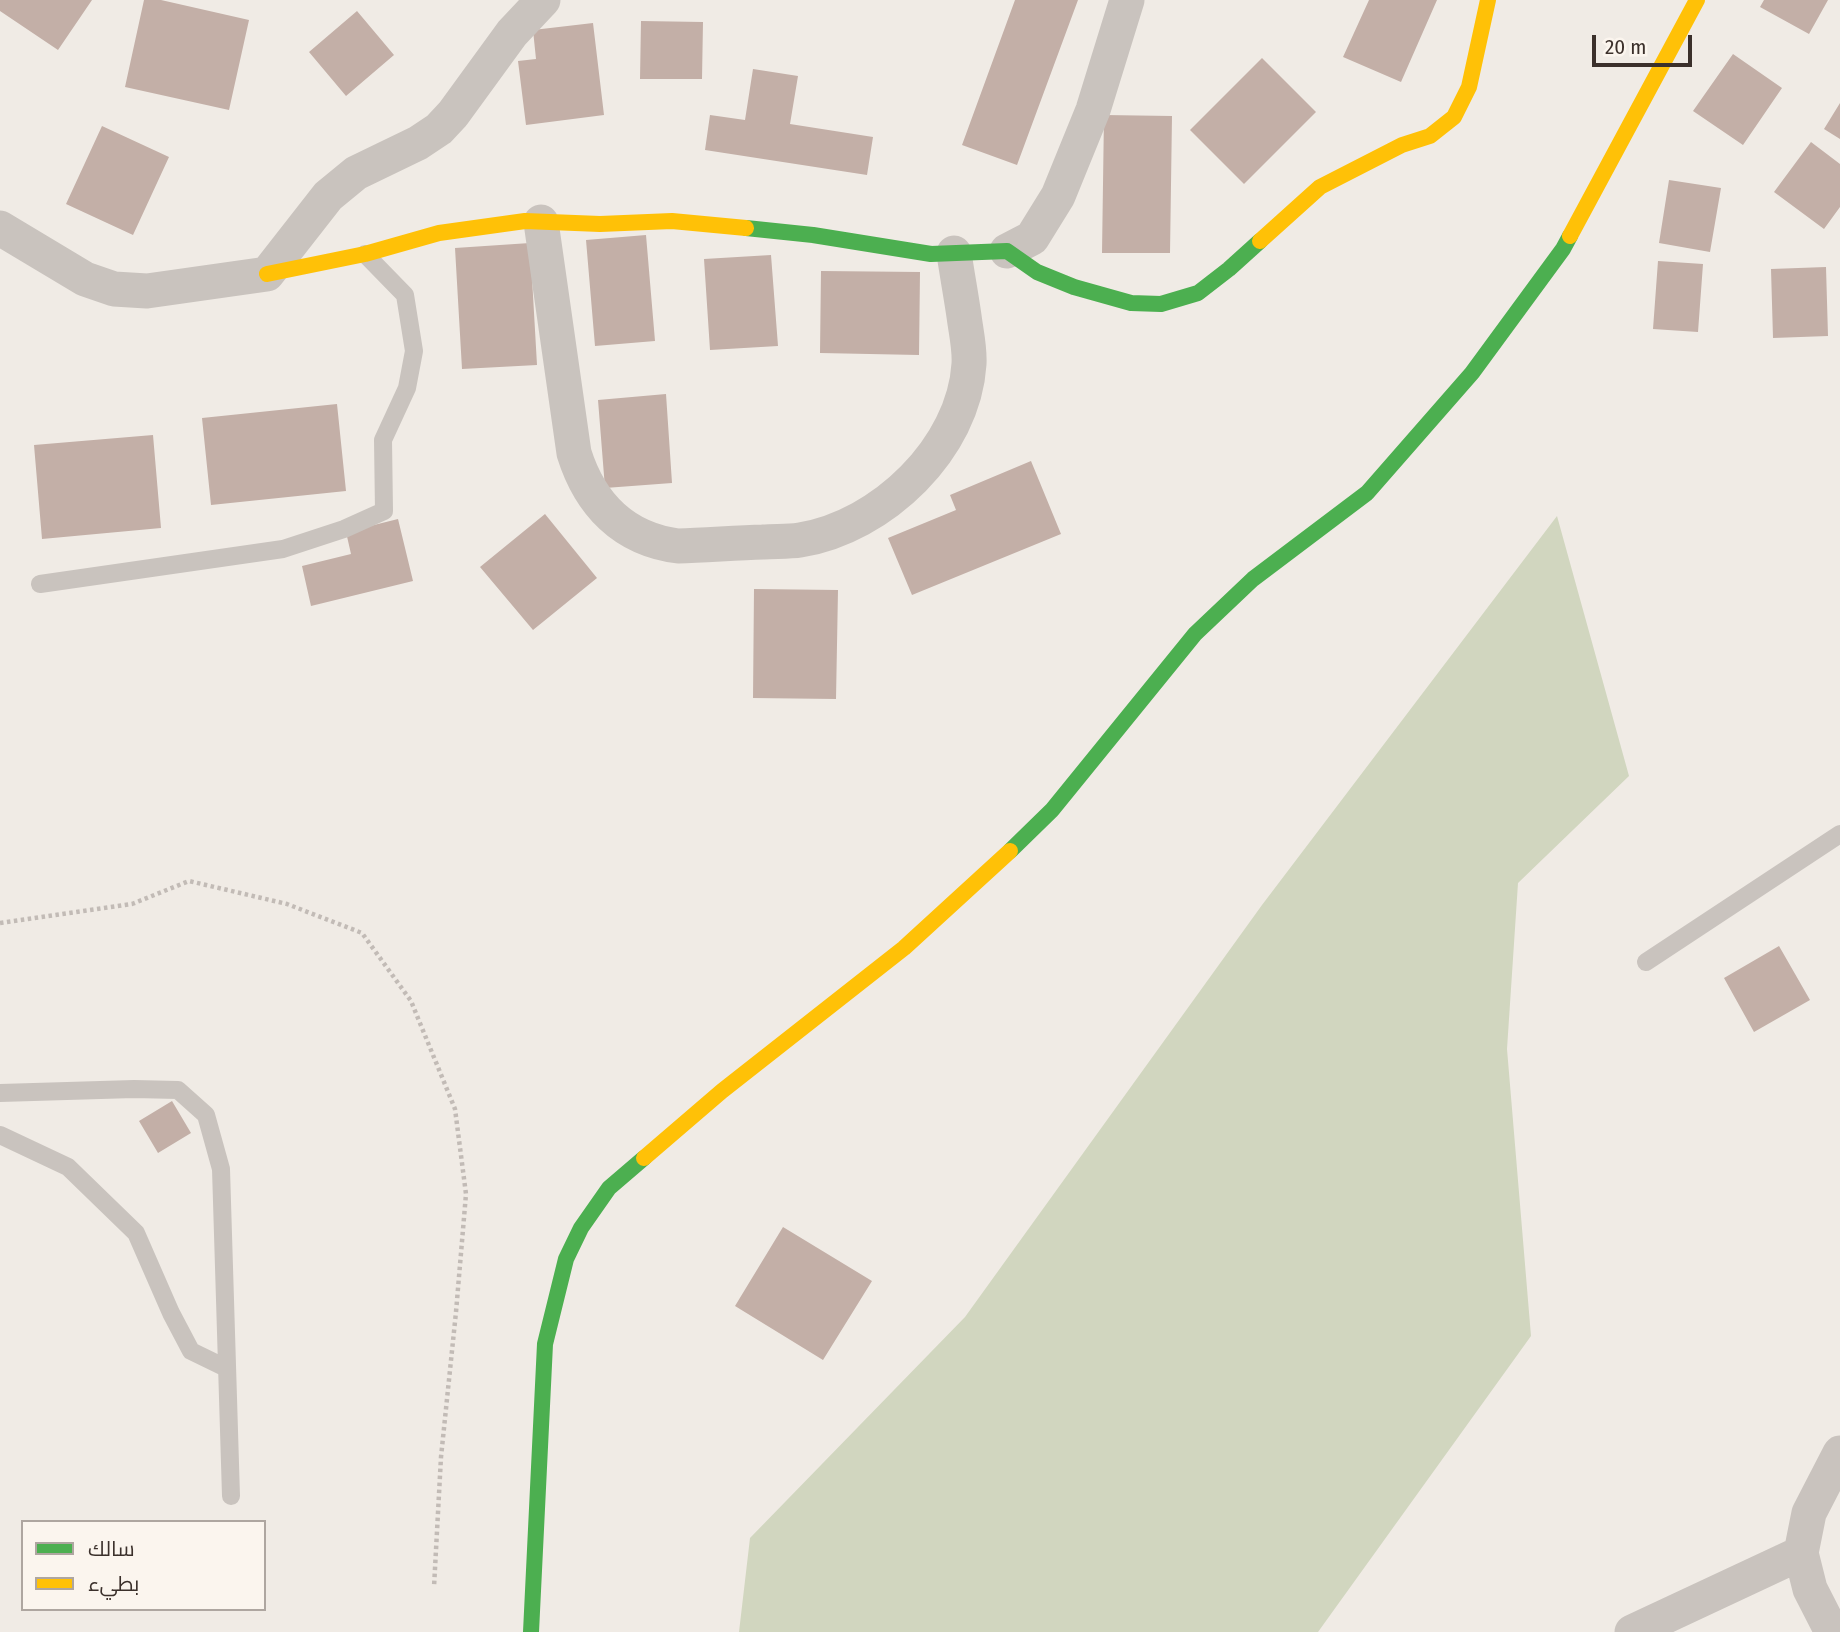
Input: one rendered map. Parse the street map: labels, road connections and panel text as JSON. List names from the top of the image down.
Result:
{
  "legend": ["سالك", "بطيء"],
  "scale_bar": "20 m"
}
